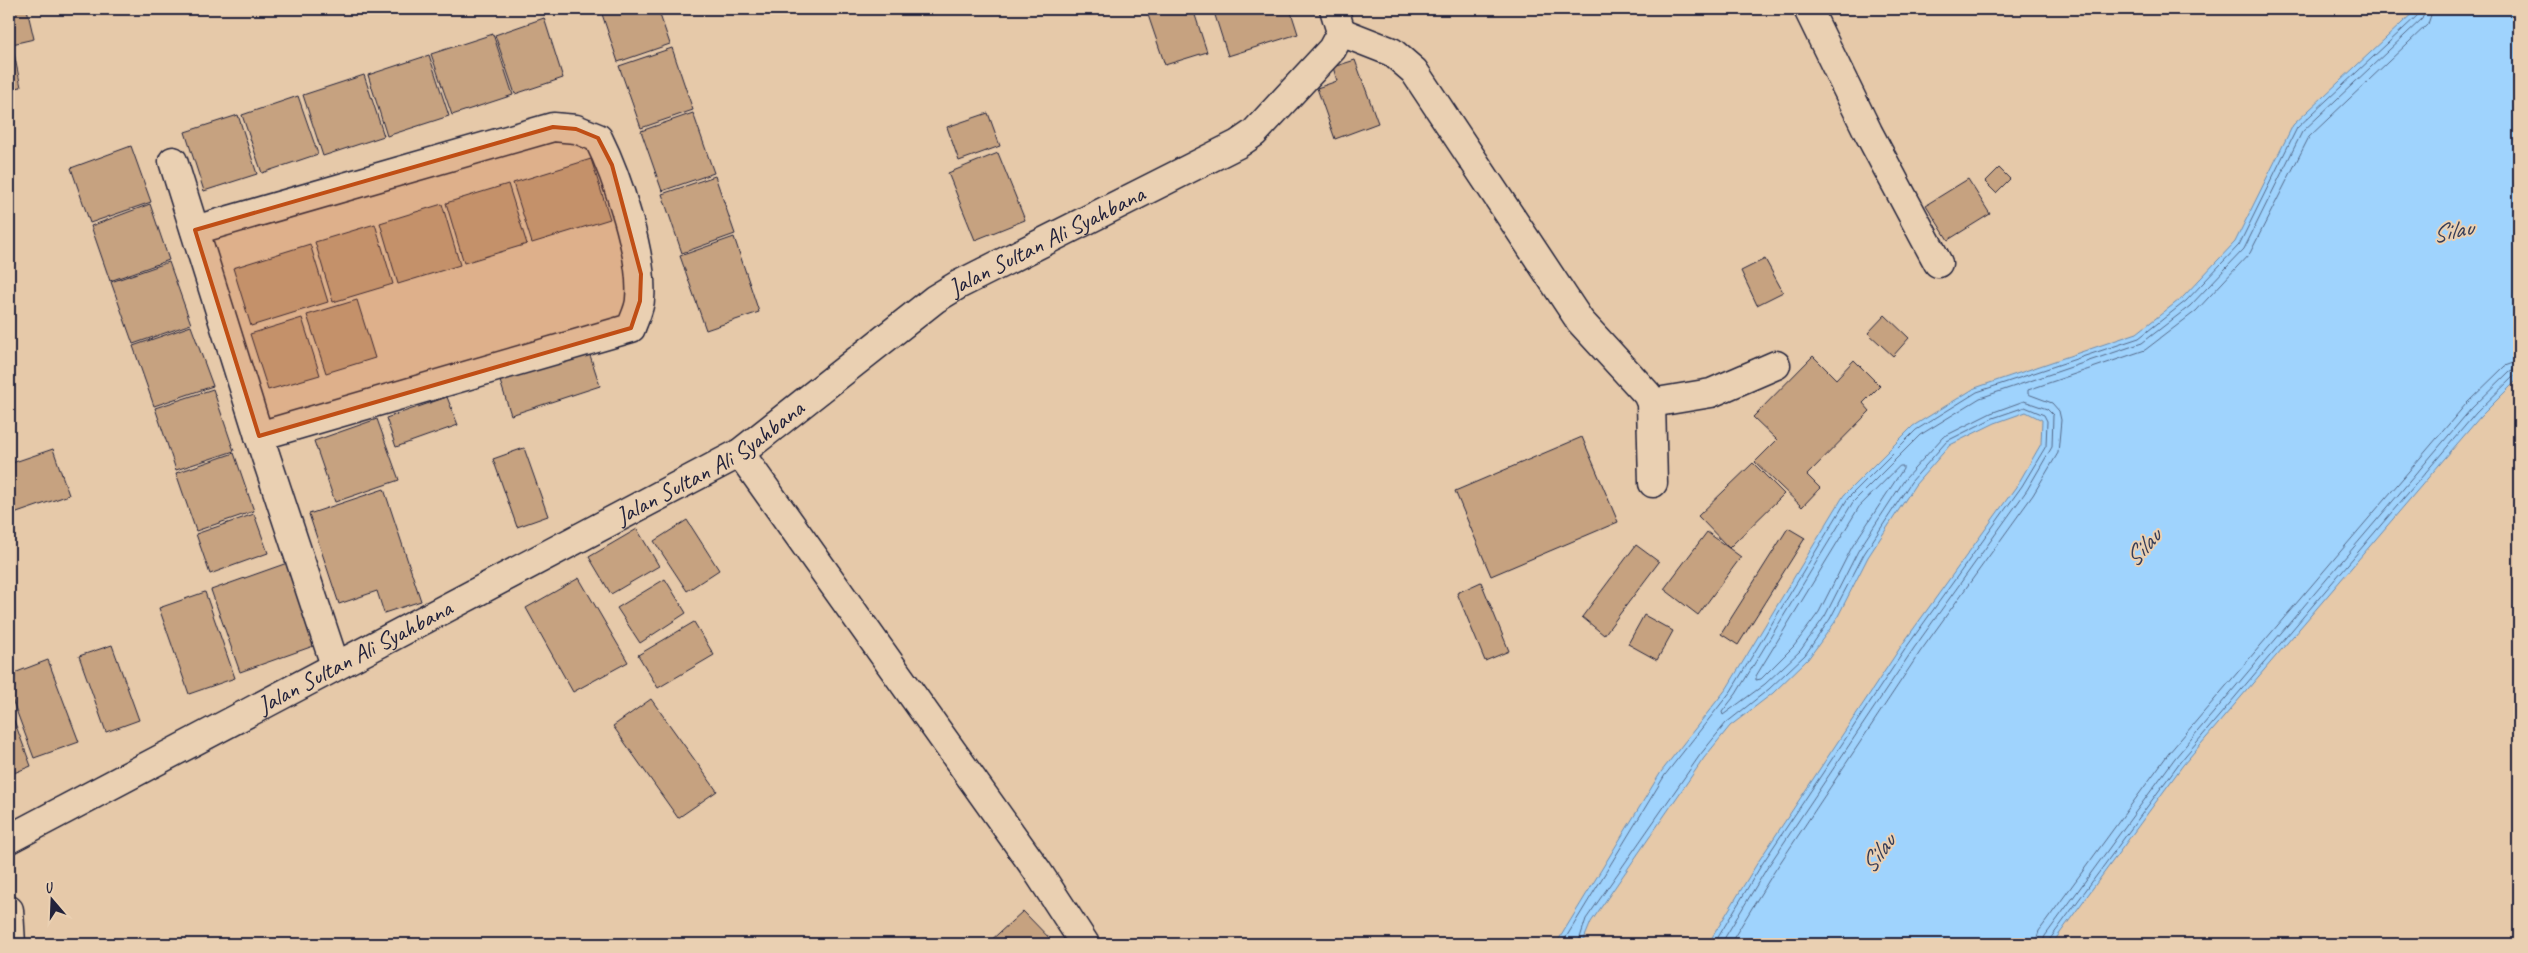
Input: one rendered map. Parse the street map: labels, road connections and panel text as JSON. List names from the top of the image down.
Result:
{
  "streets": {
    "street": ["Jalan Sultan Ali Syahbana"]
  },
  "water": ["Silau"],
  "north": "top"
}
